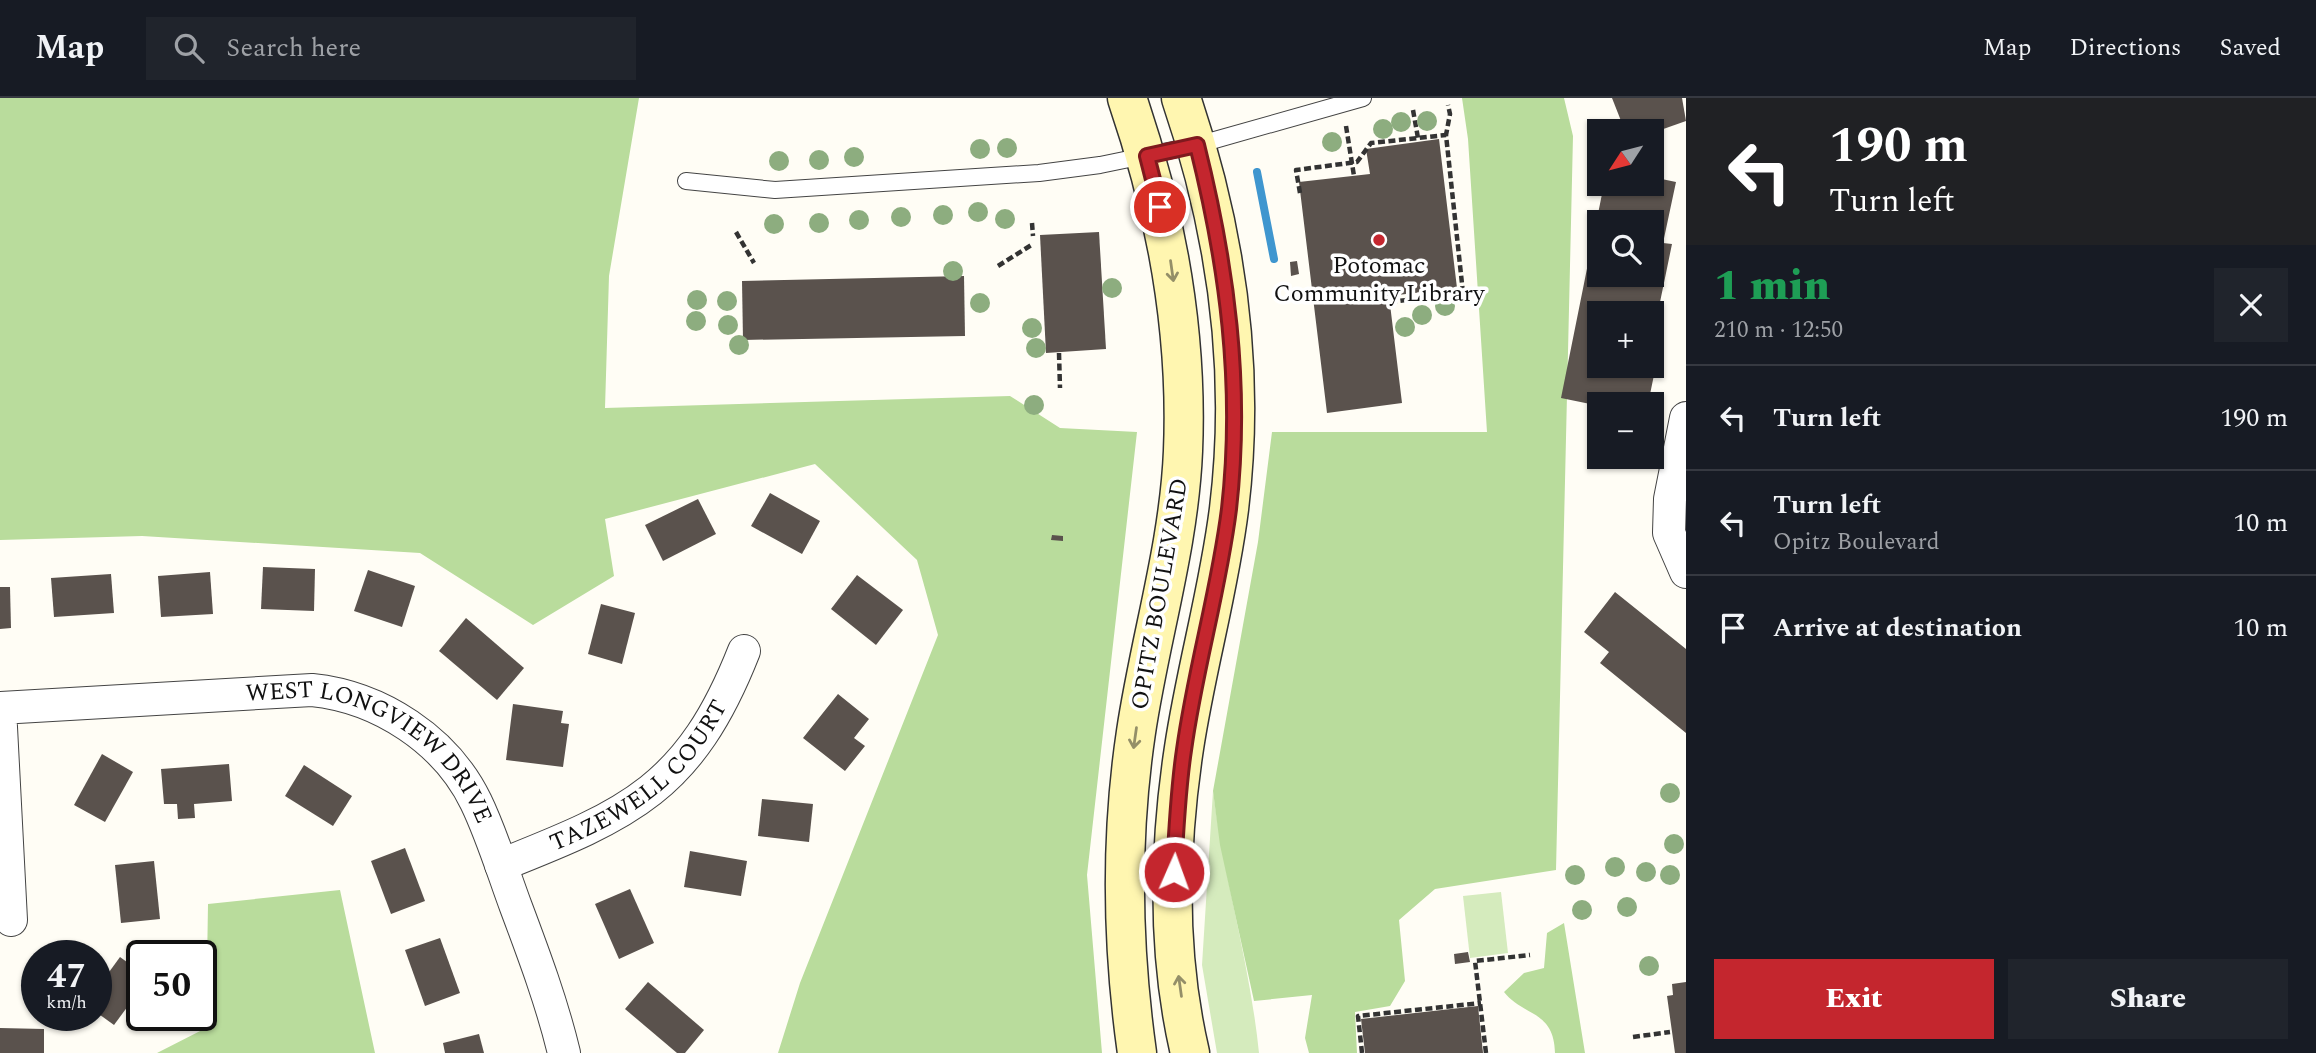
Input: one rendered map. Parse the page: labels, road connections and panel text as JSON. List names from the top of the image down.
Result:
{
  "streets": {
    "main road": ["OPITZ BOULEVARD"],
    "street": ["WEST LONGVIEW DRIVE", "TAZEWELL COURT"]
  },
  "crossings": [
    ["WEST LONGVIEW DRIVE", "TAZEWELL COURT"]
  ],
  "places": ["Potomac Community Library"],
  "north": "bottom left",
  "page": {
    "header": "Map",
    "search": "Search here",
    "nav": ["Map", "Directions", "Saved"],
    "turn": ["190 m", "Turn left"],
    "map_buttons": ["+", "−"],
    "heading": ["1 min", "210 m · 12:50"],
    "list": [
      {
        "name": "Turn left",
        "value": "190 m"
      },
      {
        "name": "Turn left",
        "note": "Opitz Boulevard",
        "value": "10 m"
      },
      {
        "name": "Arrive at destination",
        "value": "10 m"
      }
    ],
    "speed": "47 km/h",
    "limit": "50",
    "buttons": ["Exit", "Share"]
  }
}
